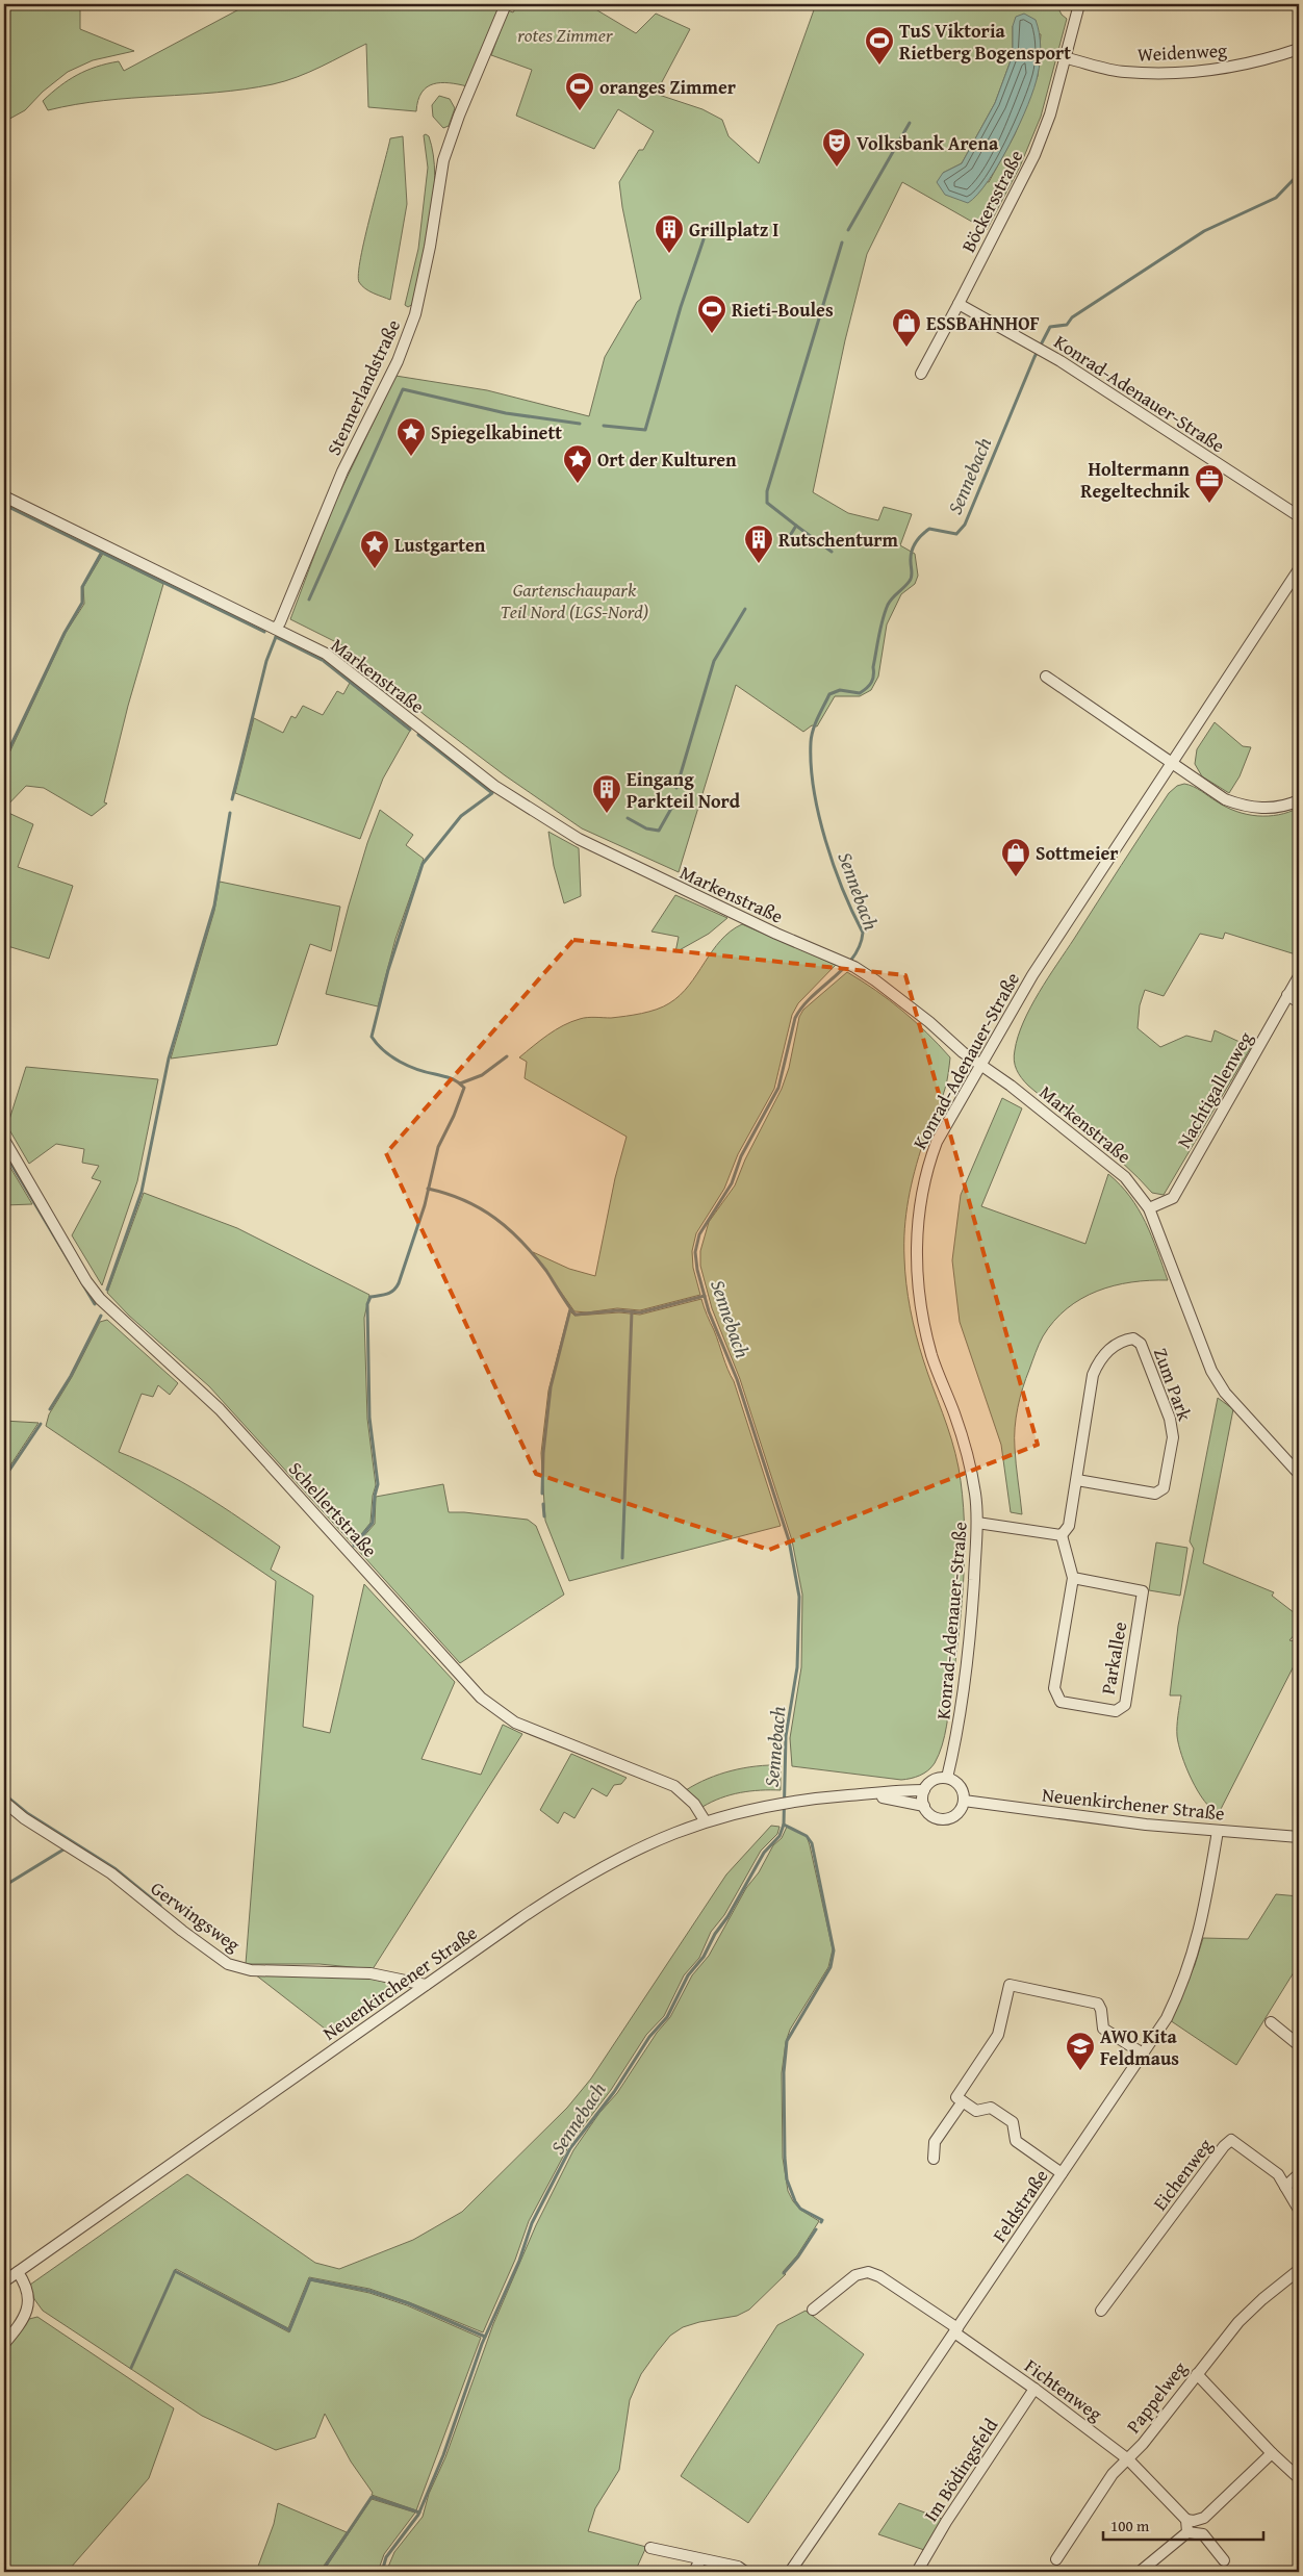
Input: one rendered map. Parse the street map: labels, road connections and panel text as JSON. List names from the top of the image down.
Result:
{
  "streets": {
    "street": [
      "Weidenweg",
      "Böckersstraße",
      "Stennerlandstraße",
      "Konrad-Adenauer-Straße",
      "Markenstraße",
      "Nachtigallenweg",
      "Zum Park",
      "Schellertstraße",
      "Parkallee",
      "Neuenkirchener Straße",
      "Gerwingsweg",
      "Eichenweg",
      "Feldstraße",
      "Fichtenweg",
      "Pappelweg",
      "Im Bödingsfeld"
    ]
  },
  "crossings": [
    ["Weidenweg", "Böckersstraße"],
    ["Böckersstraße", "Konrad-Adenauer-Straße"],
    ["Stennerlandstraße", "Markenstraße"],
    ["Konrad-Adenauer-Straße", "Markenstraße"],
    ["Konrad-Adenauer-Straße", "Neuenkirchener Straße"],
    ["Markenstraße", "Nachtigallenweg"],
    ["Zum Park", "Parkallee"],
    ["Schellertstraße", "Neuenkirchener Straße"],
    ["Neuenkirchener Straße", "Gerwingsweg"],
    ["Neuenkirchener Straße", "Feldstraße"],
    ["Feldstraße", "Fichtenweg"],
    ["Fichtenweg", "Pappelweg"],
    ["Fichtenweg", "Im Bödingsfeld"]
  ],
  "water": ["Sennebach"],
  "parks": ["rotes Zimmer", "Gartenschaupark Teil Nord (LGS-Nord)"],
  "places": {
    "sports": ["TuS Viktoria Rietberg Bogensport", "oranges Zimmer", "Rieti-Boules"],
    "theatre": ["Volksbank Arena"],
    "building": ["Grillplatz I", "Rutschenturm", "Eingang Parkteil Nord"],
    "shop": ["ESSBAHNHOF", "Sottmeier"],
    "place": ["Spiegelkabinett", "Ort der Kulturen", "Lustgarten"],
    "office": ["Holtermann Regeltechnik"],
    "school or university": ["AWO Kita Feldmaus"]
  },
  "scale_bar": "100 m"
}
